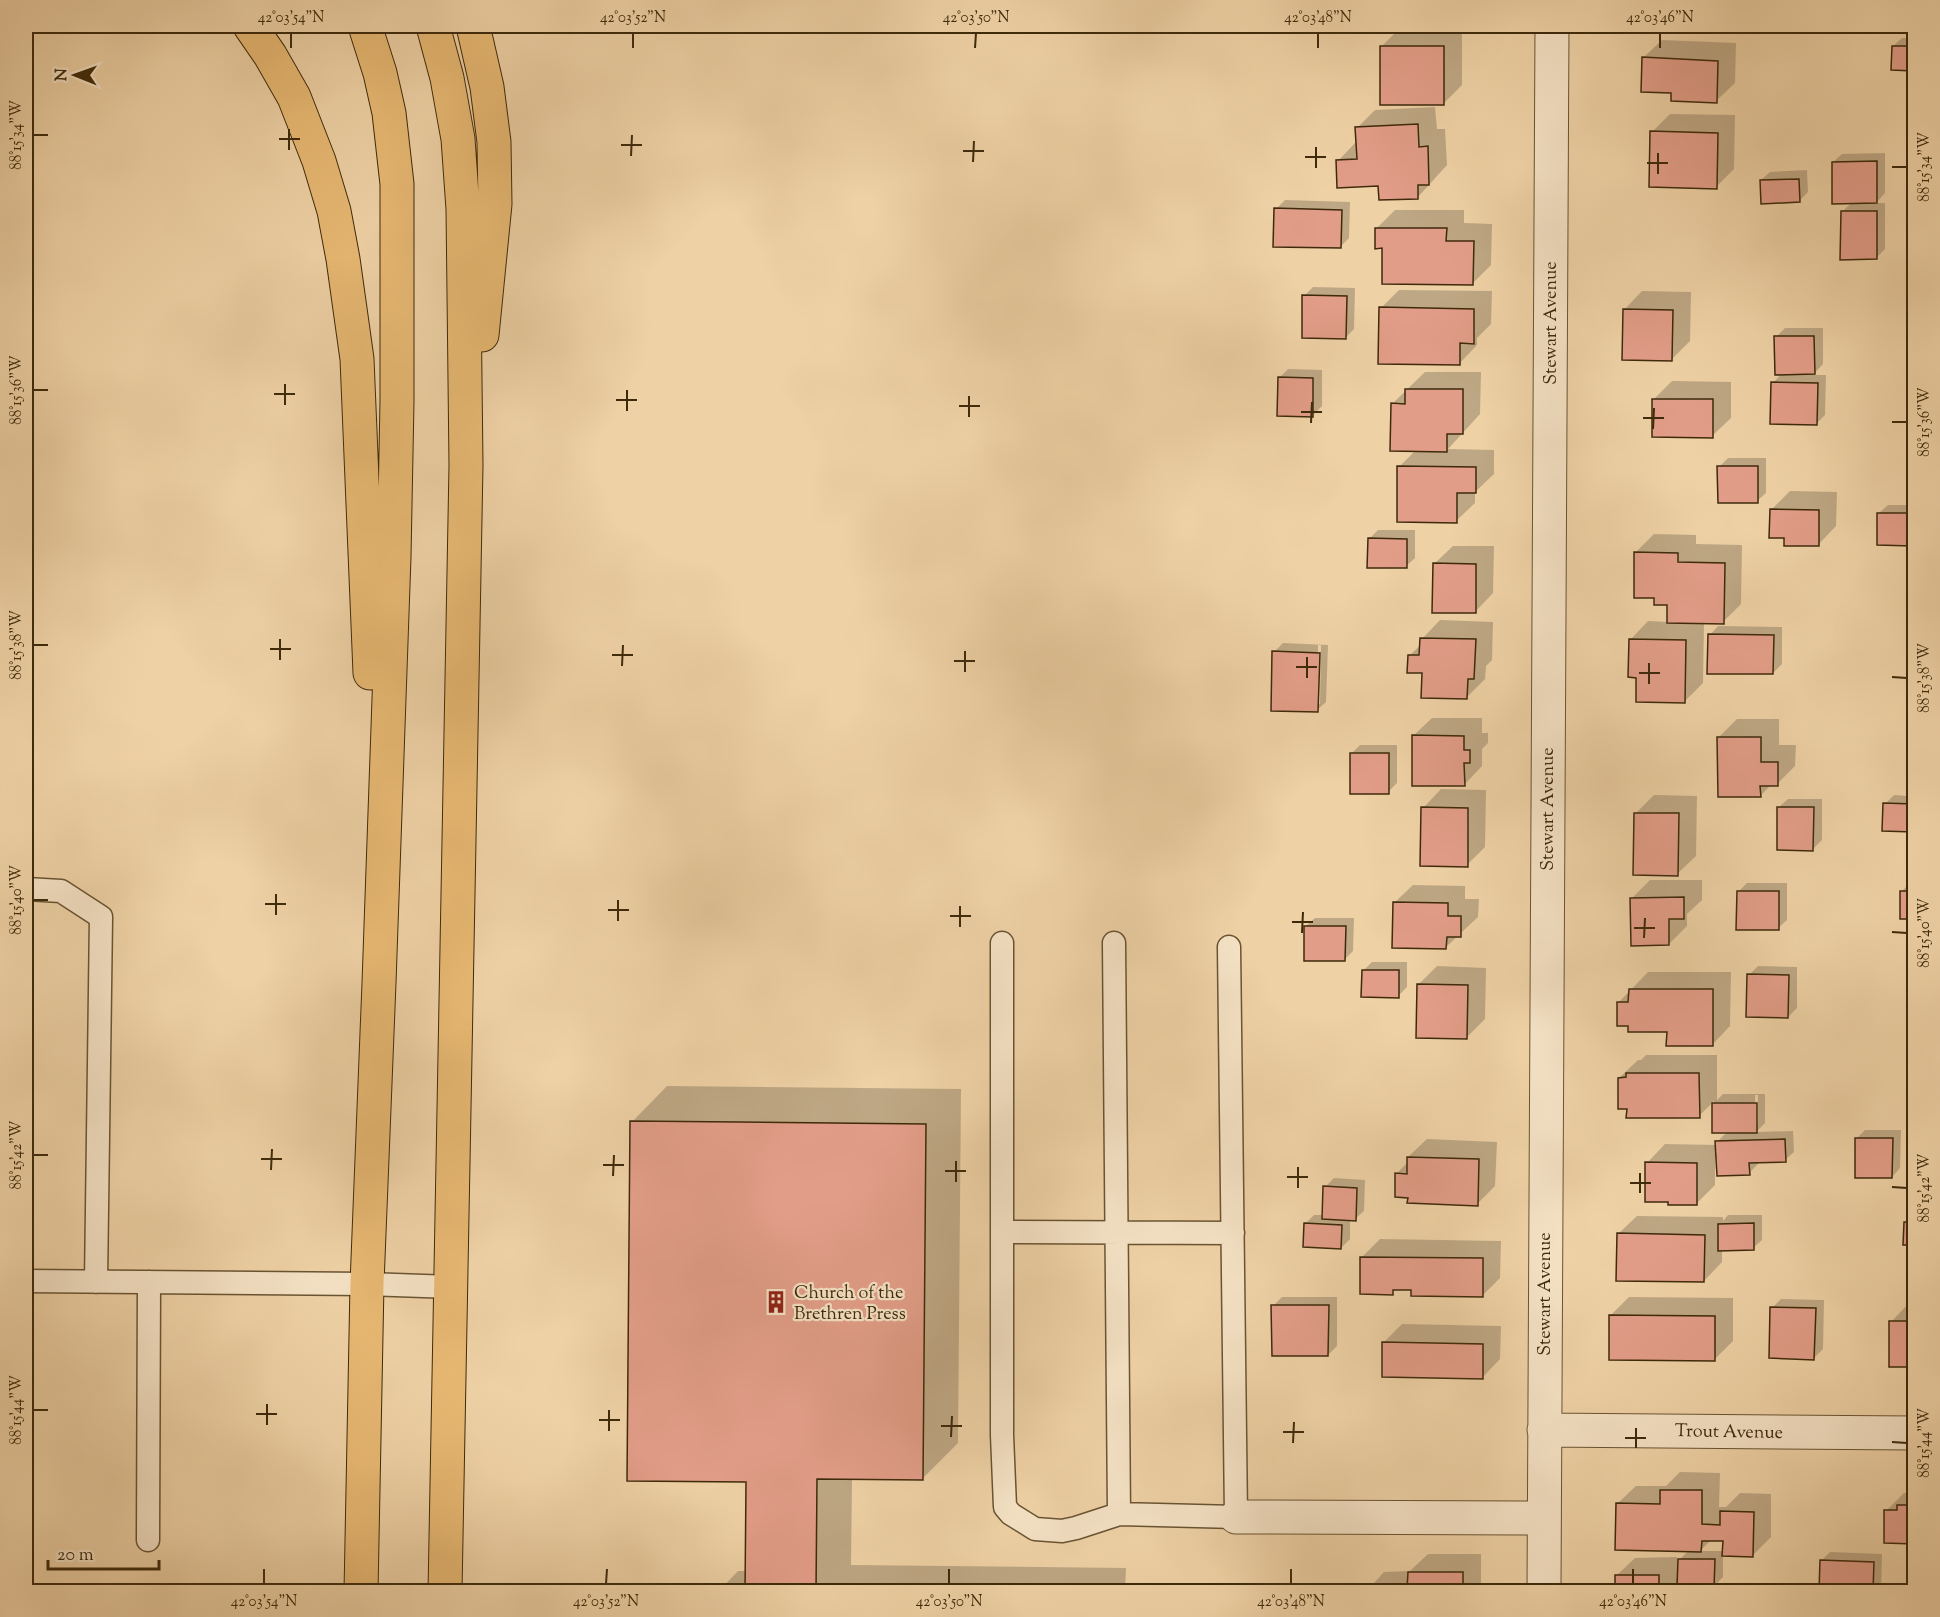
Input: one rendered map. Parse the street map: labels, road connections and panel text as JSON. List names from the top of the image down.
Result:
{
  "streets": {
    "street": ["Stewart Avenue", "Trout Avenue"]
  },
  "crossings": [
    ["Stewart Avenue", "Trout Avenue"]
  ],
  "places": {
    "building": ["Church of the Brethren Press"]
  },
  "scale_bar": "20 m",
  "north": "left",
  "coordinates": [
    "42°03'54\"N",
    "42°03'52\"N",
    "42°03'50\"N",
    "42°03'48\"N",
    "42°03'46\"N",
    "88°15'34\"W",
    "88°15'36\"W",
    "88°15'38\"W",
    "88°15'40\"W",
    "88°15'42\"W",
    "88°15'44\"W"
  ]
}
